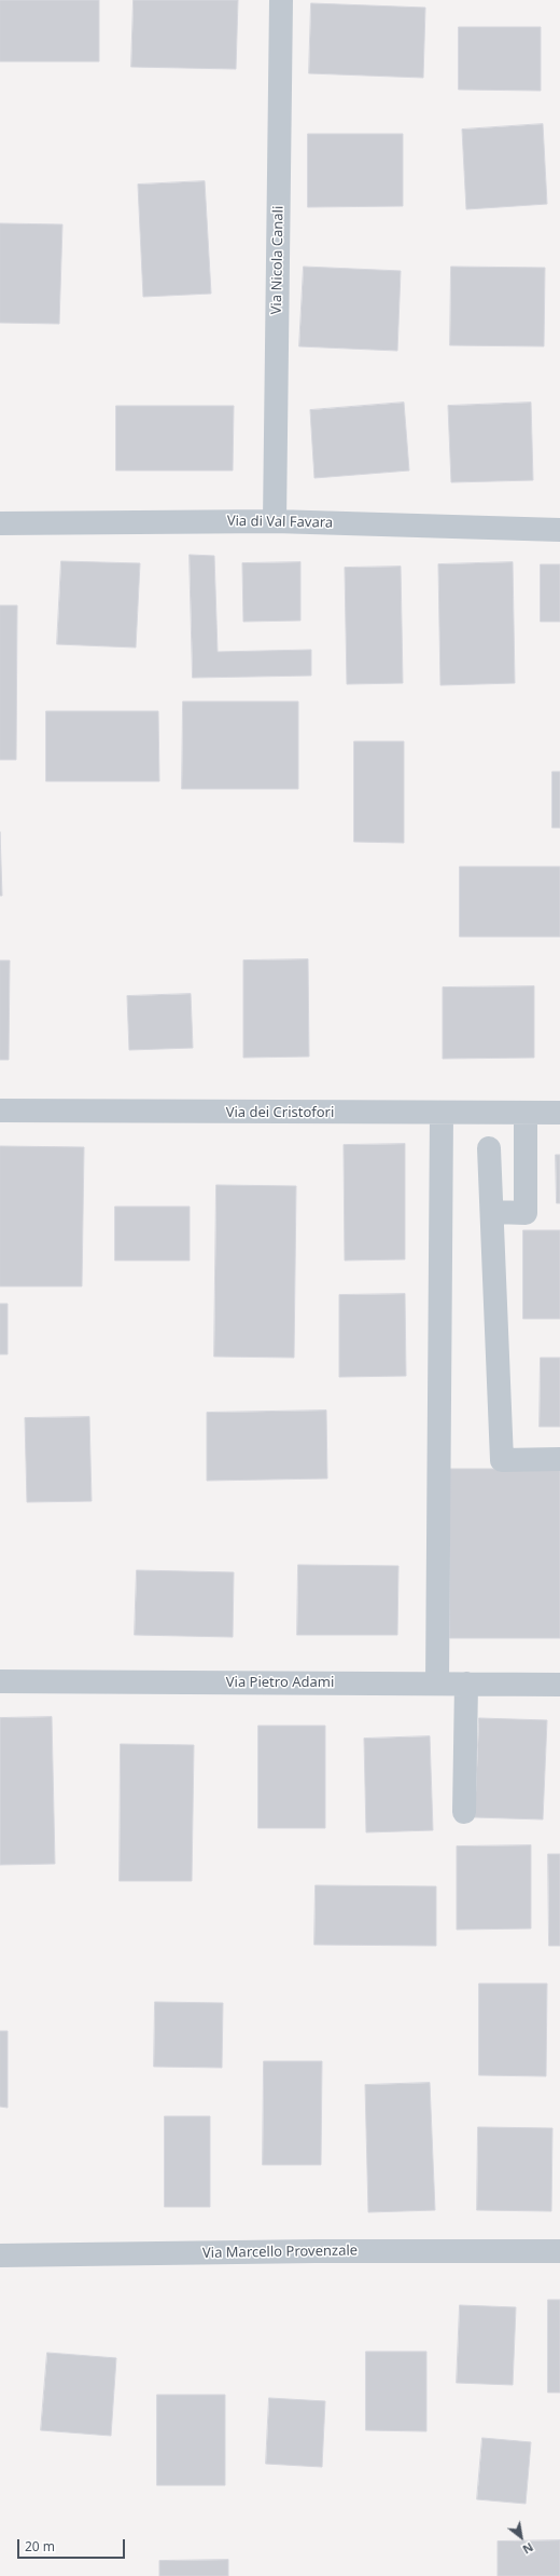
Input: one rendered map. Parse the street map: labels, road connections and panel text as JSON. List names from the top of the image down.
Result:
{
  "streets": {
    "street": [
      "Via Nicola Canali",
      "Via di Val Favara",
      "Via dei Cristofori",
      "Via Pietro Adami",
      "Via Marcello Provenzale"
    ]
  },
  "crossings": [
    ["Via Nicola Canali", "Via di Val Favara"]
  ],
  "scale_bar": "20 m",
  "north": "bottom right"
}
